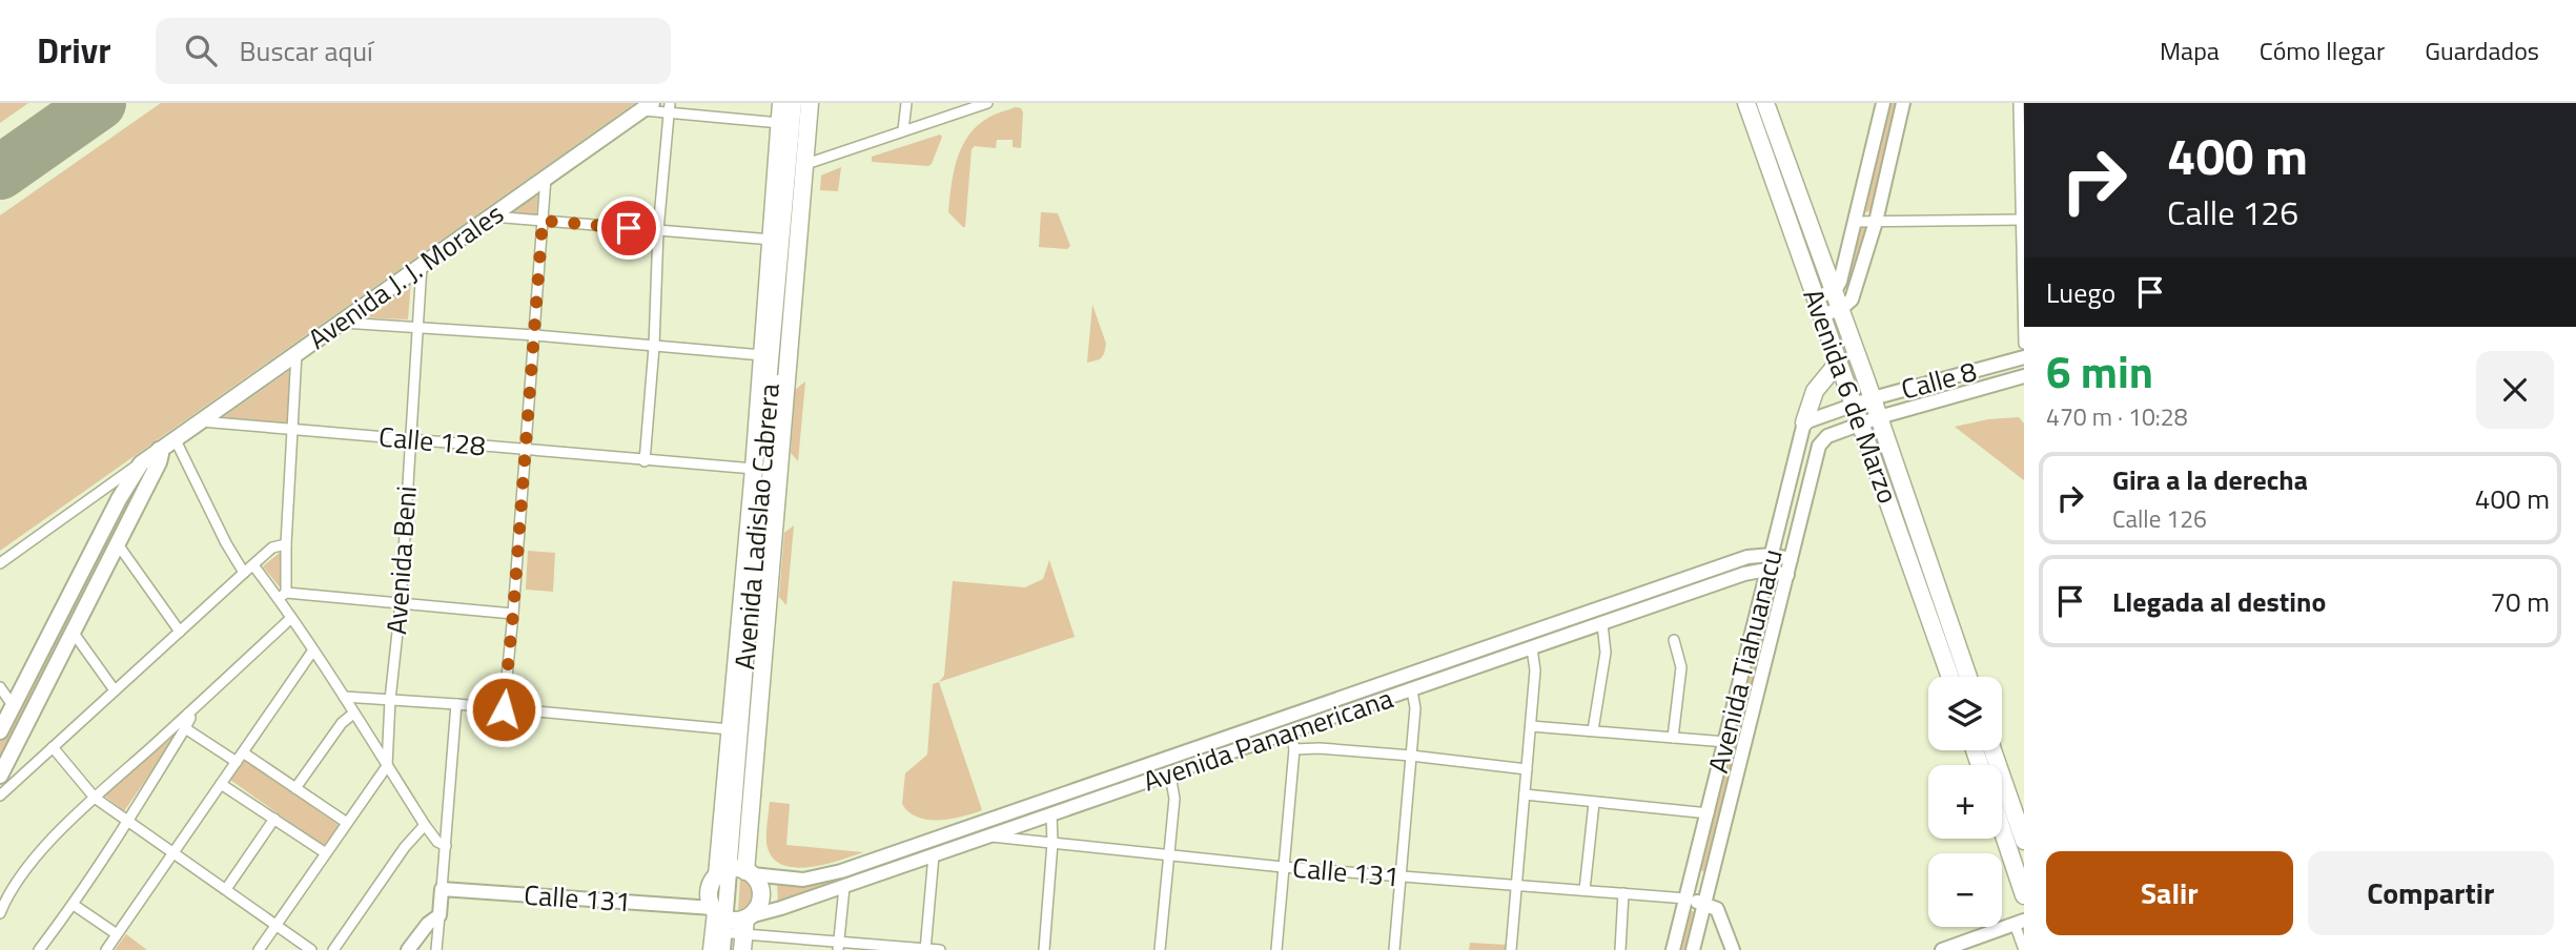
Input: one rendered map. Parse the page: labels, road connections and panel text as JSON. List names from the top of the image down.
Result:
{
  "streets": {
    "highway": ["Avenida 6 de Marzo", "Avenida Ladislao Cabrera"],
    "main road": [
      "Avenida J. J. Morales",
      "Calle 8",
      "Avenida Tiahuanacu",
      "Avenida Panamericana",
      "Calle 131"
    ],
    "street": ["Calle 128", "Avenida Beni"]
  },
  "crossings": [
    ["Avenida J. J. Morales", "Calle 128"],
    ["Avenida J. J. Morales", "Avenida Beni"],
    ["Calle 8", "Avenida 6 de Marzo"],
    ["Calle 8", "Avenida Tiahuanacu"],
    ["Avenida 6 de Marzo", "Avenida Tiahuanacu"],
    ["Calle 128", "Avenida Ladislao Cabrera"],
    ["Calle 128", "Avenida Beni"],
    ["Avenida Ladislao Cabrera", "Avenida Panamericana"],
    ["Avenida Ladislao Cabrera", "Calle 131"],
    ["Avenida Tiahuanacu", "Avenida Panamericana"],
    ["Avenida Tiahuanacu", "Calle 131"],
    ["Avenida Panamericana", "Calle 131"]
  ],
  "page": {
    "header": "Drivr",
    "search": "Buscar aquí",
    "nav": ["Mapa", "Cómo llegar", "Guardados"],
    "turn": ["400 m", "Calle 126"],
    "then": "Luego",
    "heading": ["6 min", "470 m · 10:28"],
    "list": [
      {
        "name": "Gira a la derecha",
        "note": "Calle 126",
        "value": "400 m"
      },
      {
        "name": "Llegada al destino",
        "value": "70 m"
      }
    ],
    "map_buttons": ["+", "−"],
    "buttons": ["Salir", "Compartir"]
  }
}
